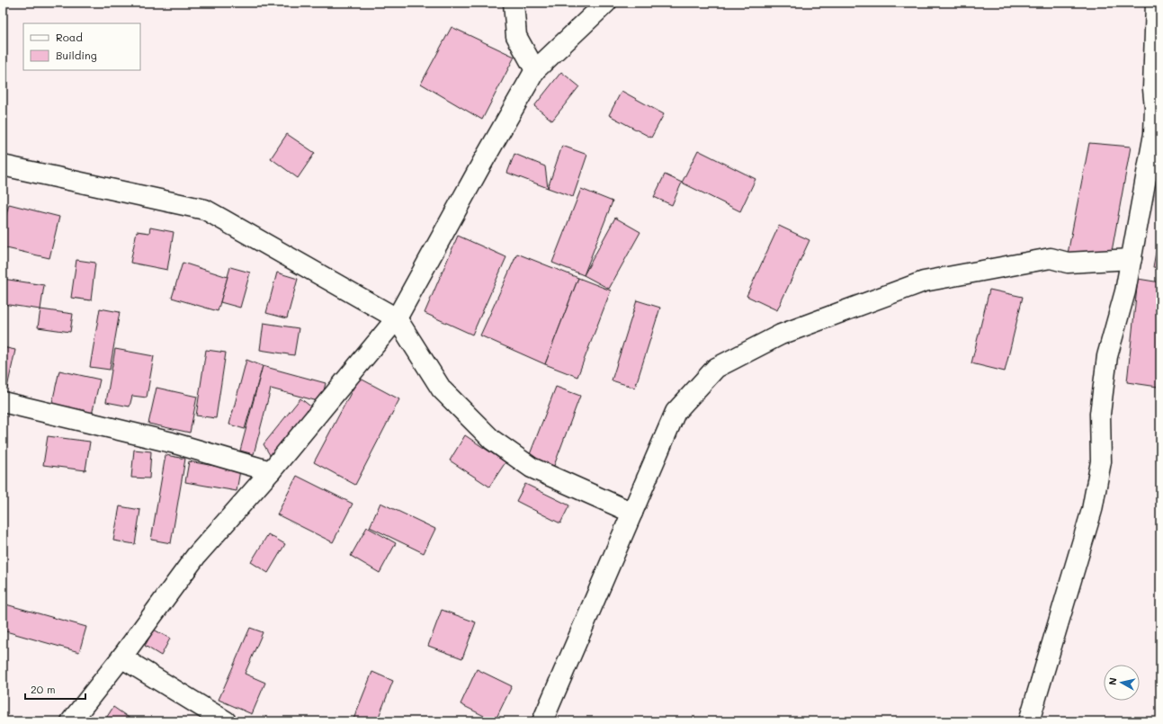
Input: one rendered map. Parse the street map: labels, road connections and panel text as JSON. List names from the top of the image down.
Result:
{
  "legend": ["Road", "Building"],
  "scale_bar": "20 m",
  "north": "left"
}
